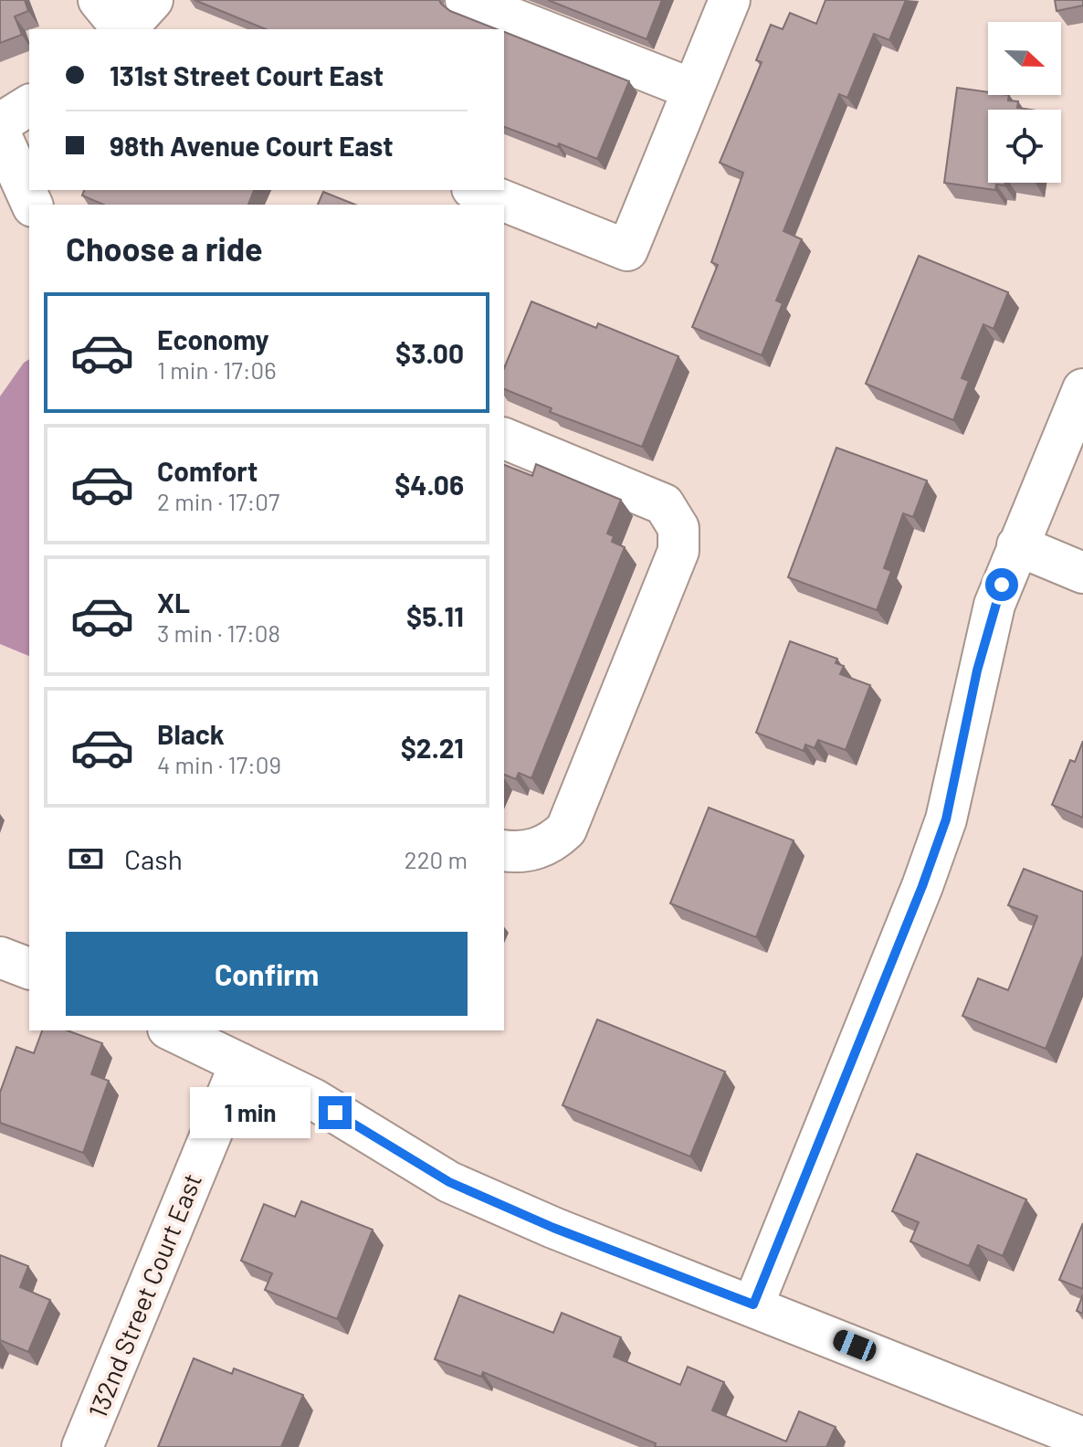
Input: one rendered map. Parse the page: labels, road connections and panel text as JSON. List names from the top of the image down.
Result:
{
  "streets": {
    "street": ["132nd Street Court East"]
  },
  "north": "right",
  "page": {
    "banner": ["131st Street Court East", "98th Avenue Court East"],
    "heading": "Choose a ride",
    "list": [
      {
        "name": "Economy",
        "note": "1 min · 17:06",
        "value": "$3.00"
      },
      {
        "name": "Comfort",
        "note": "2 min · 17:07",
        "value": "$4.06"
      },
      {
        "name": "XL",
        "note": "3 min · 17:08",
        "value": "$5.11"
      },
      {
        "name": "Black",
        "note": "4 min · 17:09",
        "value": "$2.21"
      }
    ],
    "pay": ["Cash", "220 m"],
    "buttons": "Confirm",
    "bubble": "1 min"
  }
}
